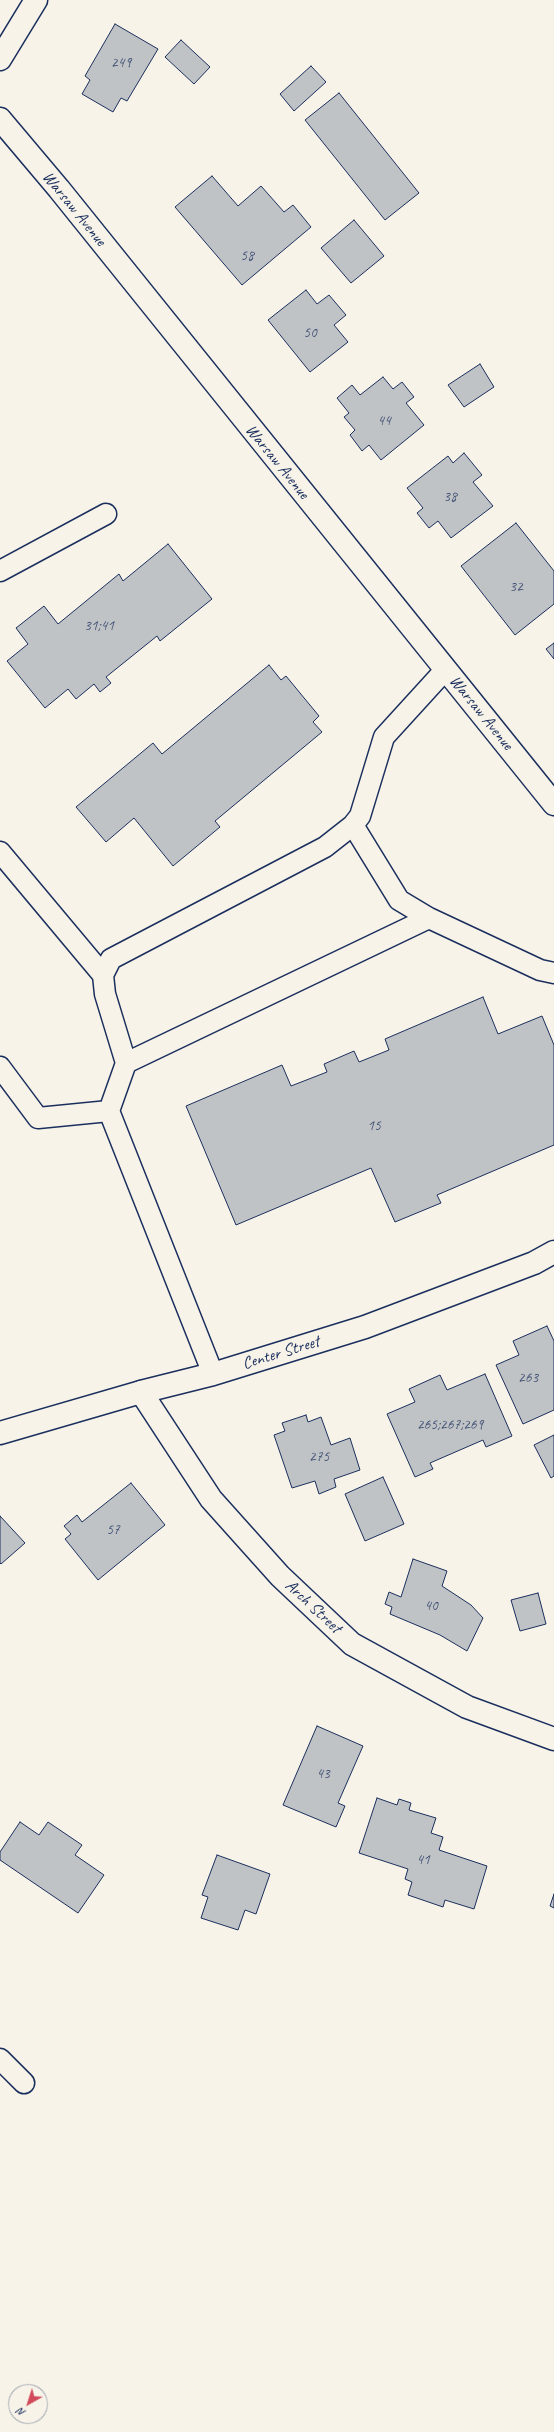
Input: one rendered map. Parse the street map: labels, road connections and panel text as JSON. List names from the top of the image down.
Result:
{
  "streets": {
    "street": ["Warsaw Avenue", "Center Street", "Arch Street"]
  },
  "crossings": [
    ["Center Street", "Arch Street"]
  ],
  "house_numbers": [
    "249",
    "58",
    "50",
    "44",
    "38",
    "32",
    "31;41",
    "15",
    "263",
    "265;267;269",
    "275",
    "57",
    "40",
    "43",
    "41"
  ],
  "north": "bottom left"
}
